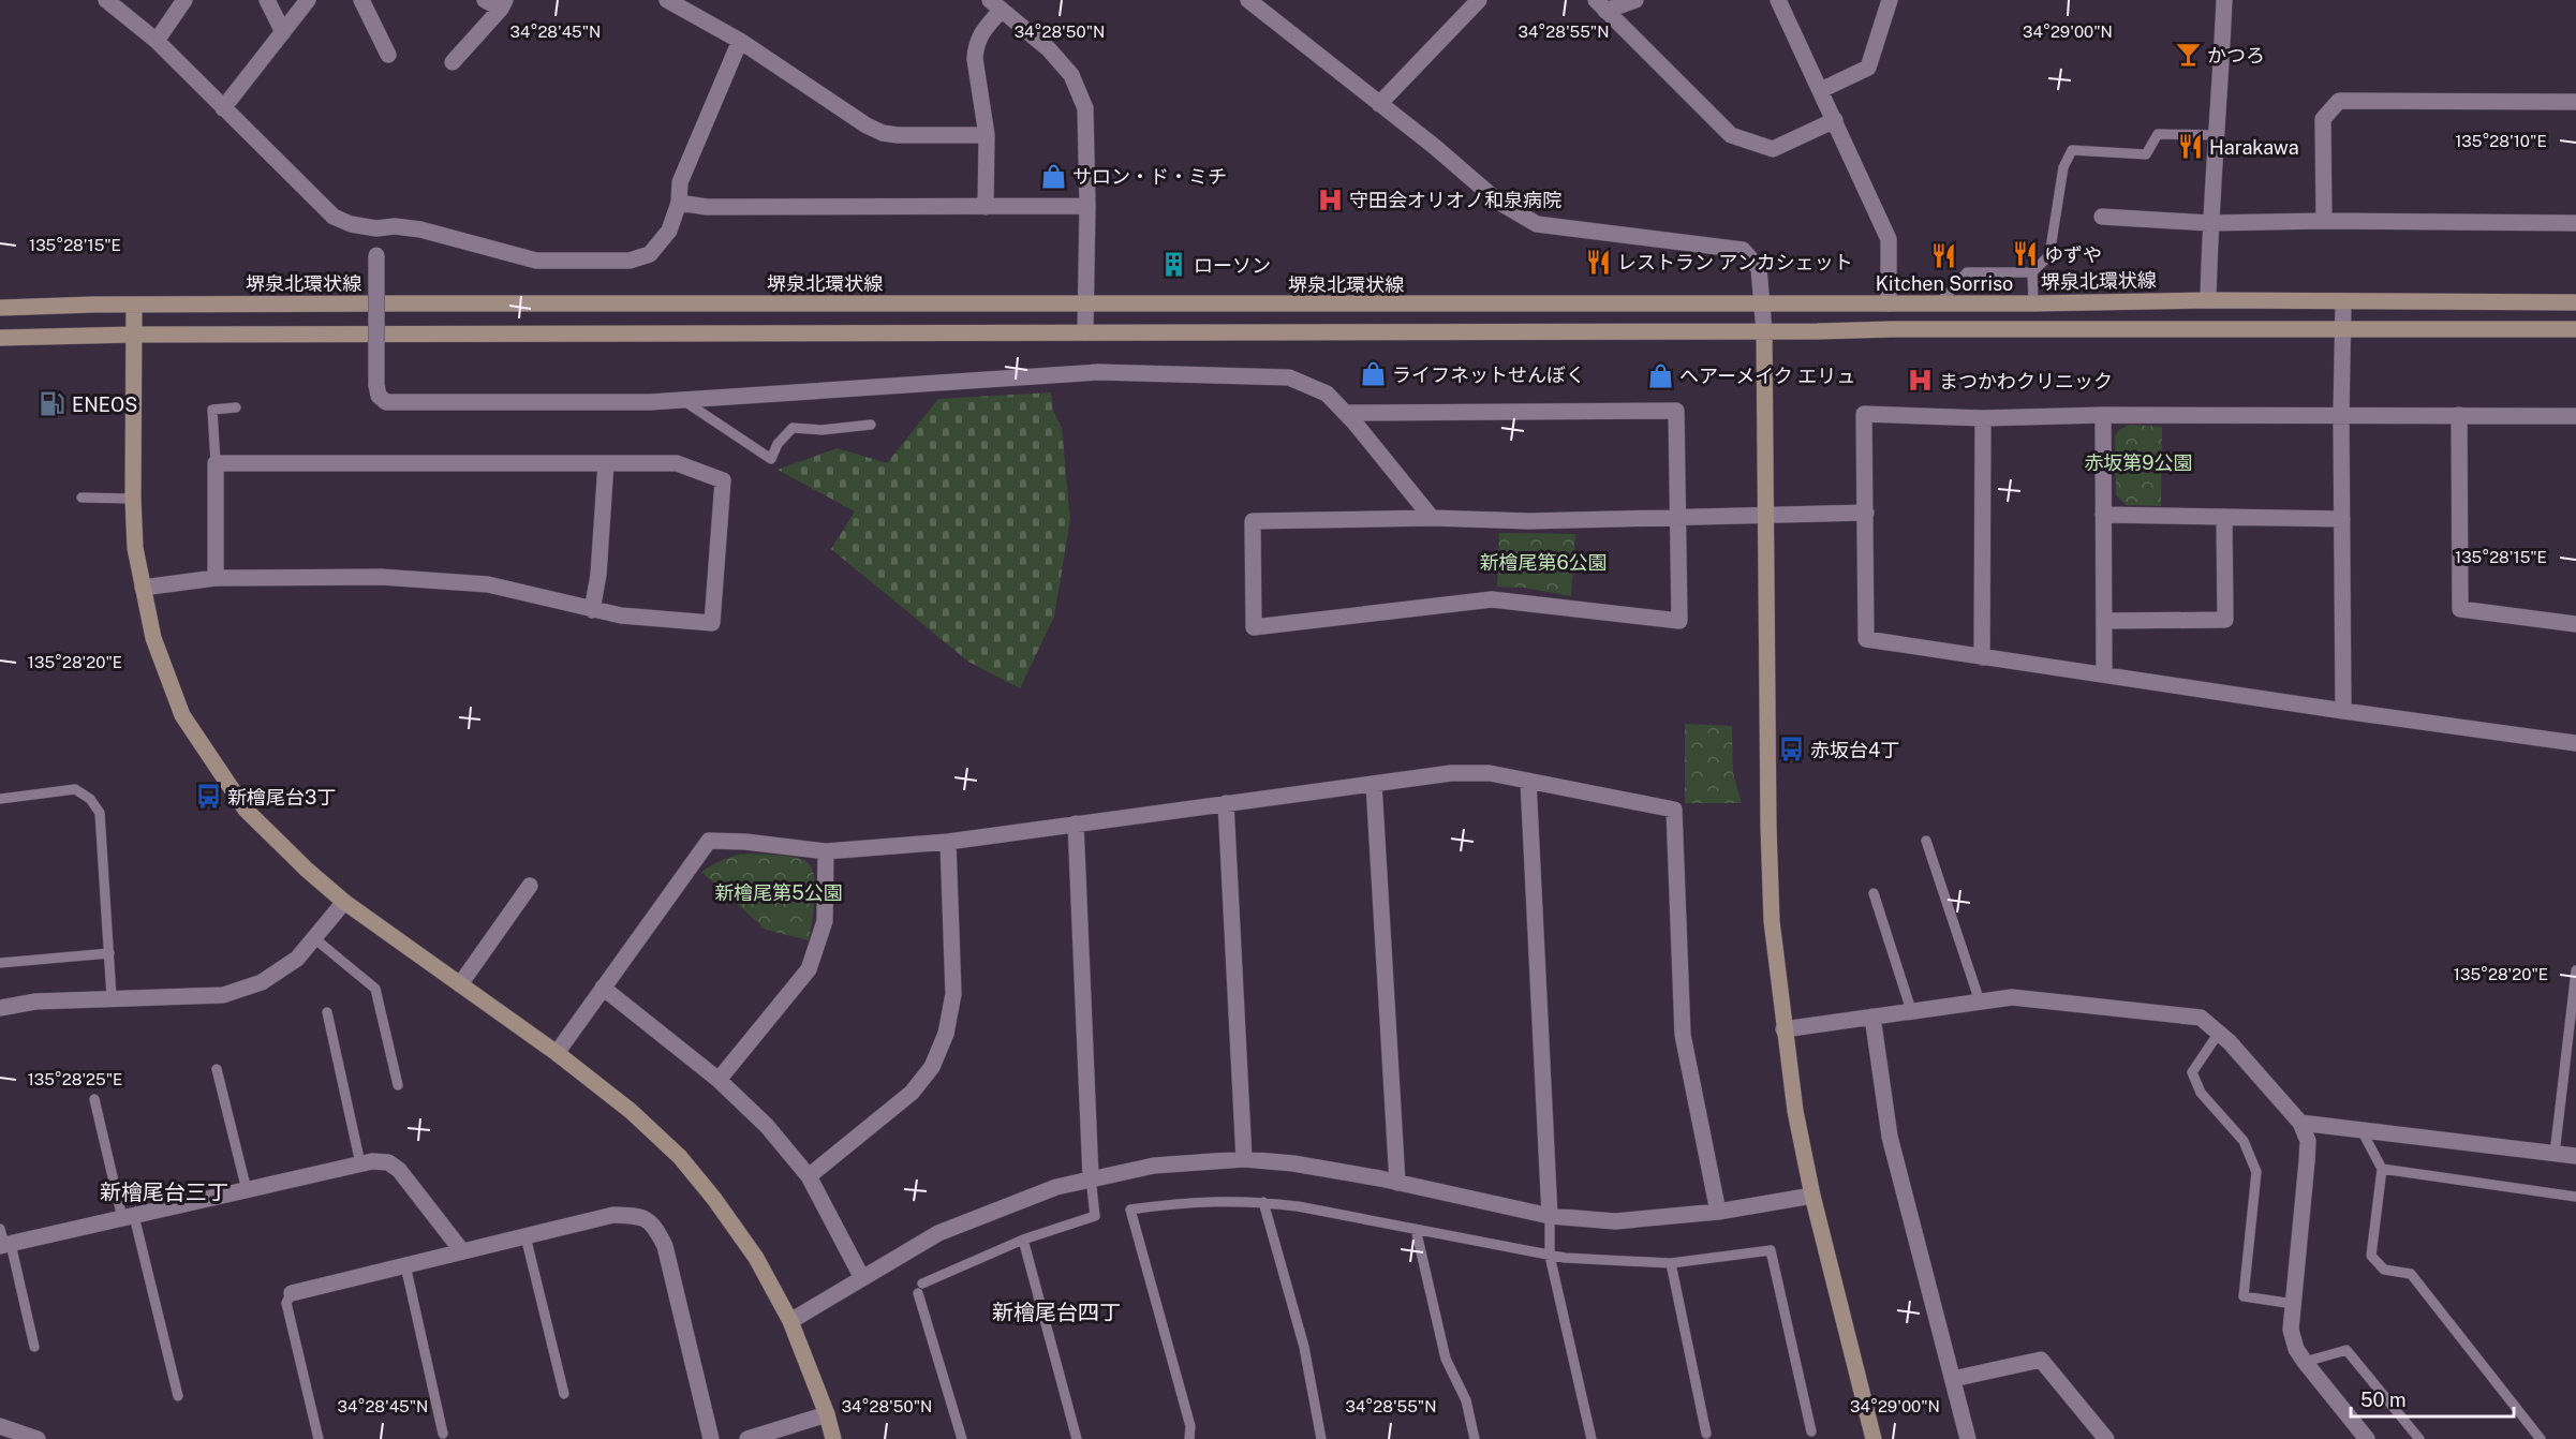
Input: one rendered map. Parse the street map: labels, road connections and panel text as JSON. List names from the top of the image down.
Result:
{
  "streets": {
    "main road": ["堺泉北環状線"]
  },
  "districts": ["新檜尾台三丁", "新檜尾台四丁"],
  "parks": ["赤坂第9公園", "新檜尾第6公園", "新檜尾第5公園"],
  "places": {
    "bar": ["かつろ"],
    "restaurant": [
      "Harakawa",
      "ゆずや",
      "Kitchen Sorriso",
      "レストラン アンカシェット"
    ],
    "shop": ["サロン・ド・ミチ", "ライフネットせんぼく", "ヘアーメイク エリュ"],
    "hospital": ["守田会オリオノ和泉病院", "まつかわクリニック"],
    "building": ["ローソン"],
    "fuel station": ["ENEOS"],
    "bus stop": ["赤坂台4丁", "新檜尾台3丁"]
  },
  "scale_bar": "50 m",
  "coordinates": [
    "34°28'45\"N",
    "34°28'50\"N",
    "34°28'55\"N",
    "34°29'00\"N",
    "135°28'10\"E",
    "135°28'15\"E",
    "135°28'20\"E",
    "135°28'25\"E"
  ]
}
